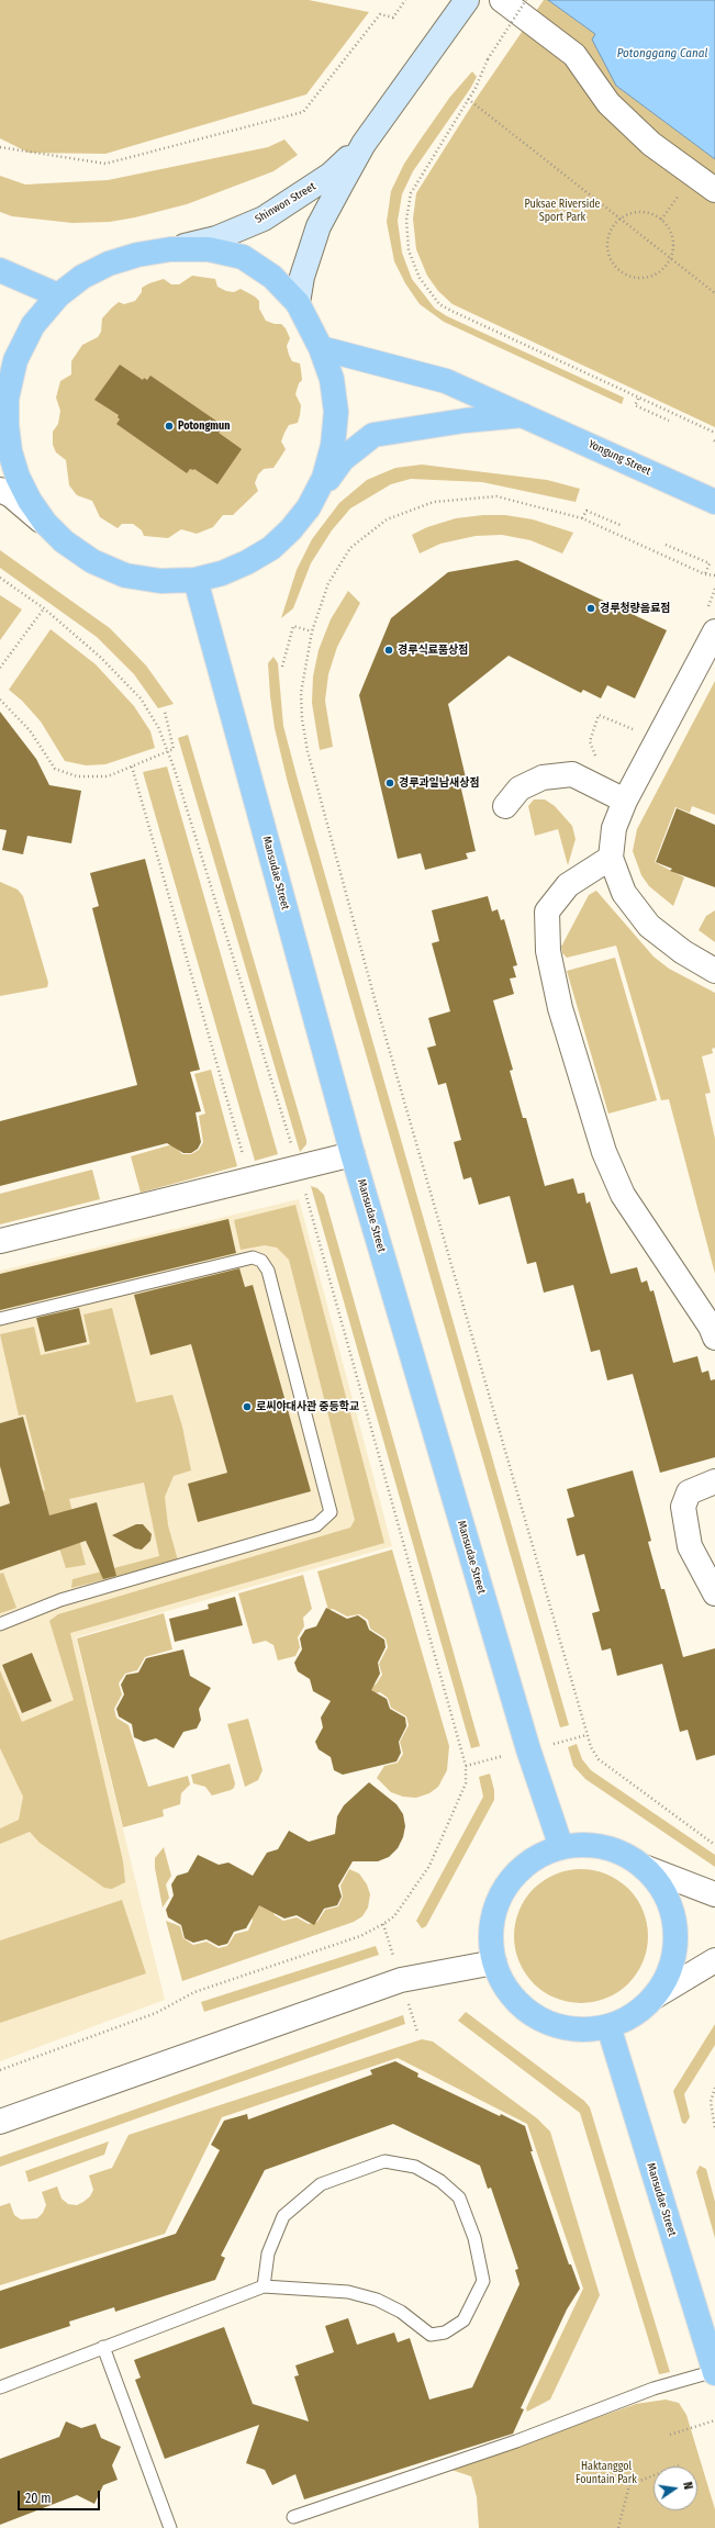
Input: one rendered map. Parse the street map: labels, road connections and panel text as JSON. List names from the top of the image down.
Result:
{
  "streets": {
    "main road": ["Shinwon Street", "Yongung Street", "Mansudae Street"]
  },
  "water": ["Potonggang Canal"],
  "parks": ["Puksae Riverside Sport Park", "Haktanggol Fountain Park"],
  "places": [
    "Potongmun",
    "경루청량음료점",
    "경루식료품상점",
    "경루과일남새상점",
    "로씨야대사관 중등학교"
  ],
  "scale_bar": "20 m",
  "north": "right"
}
